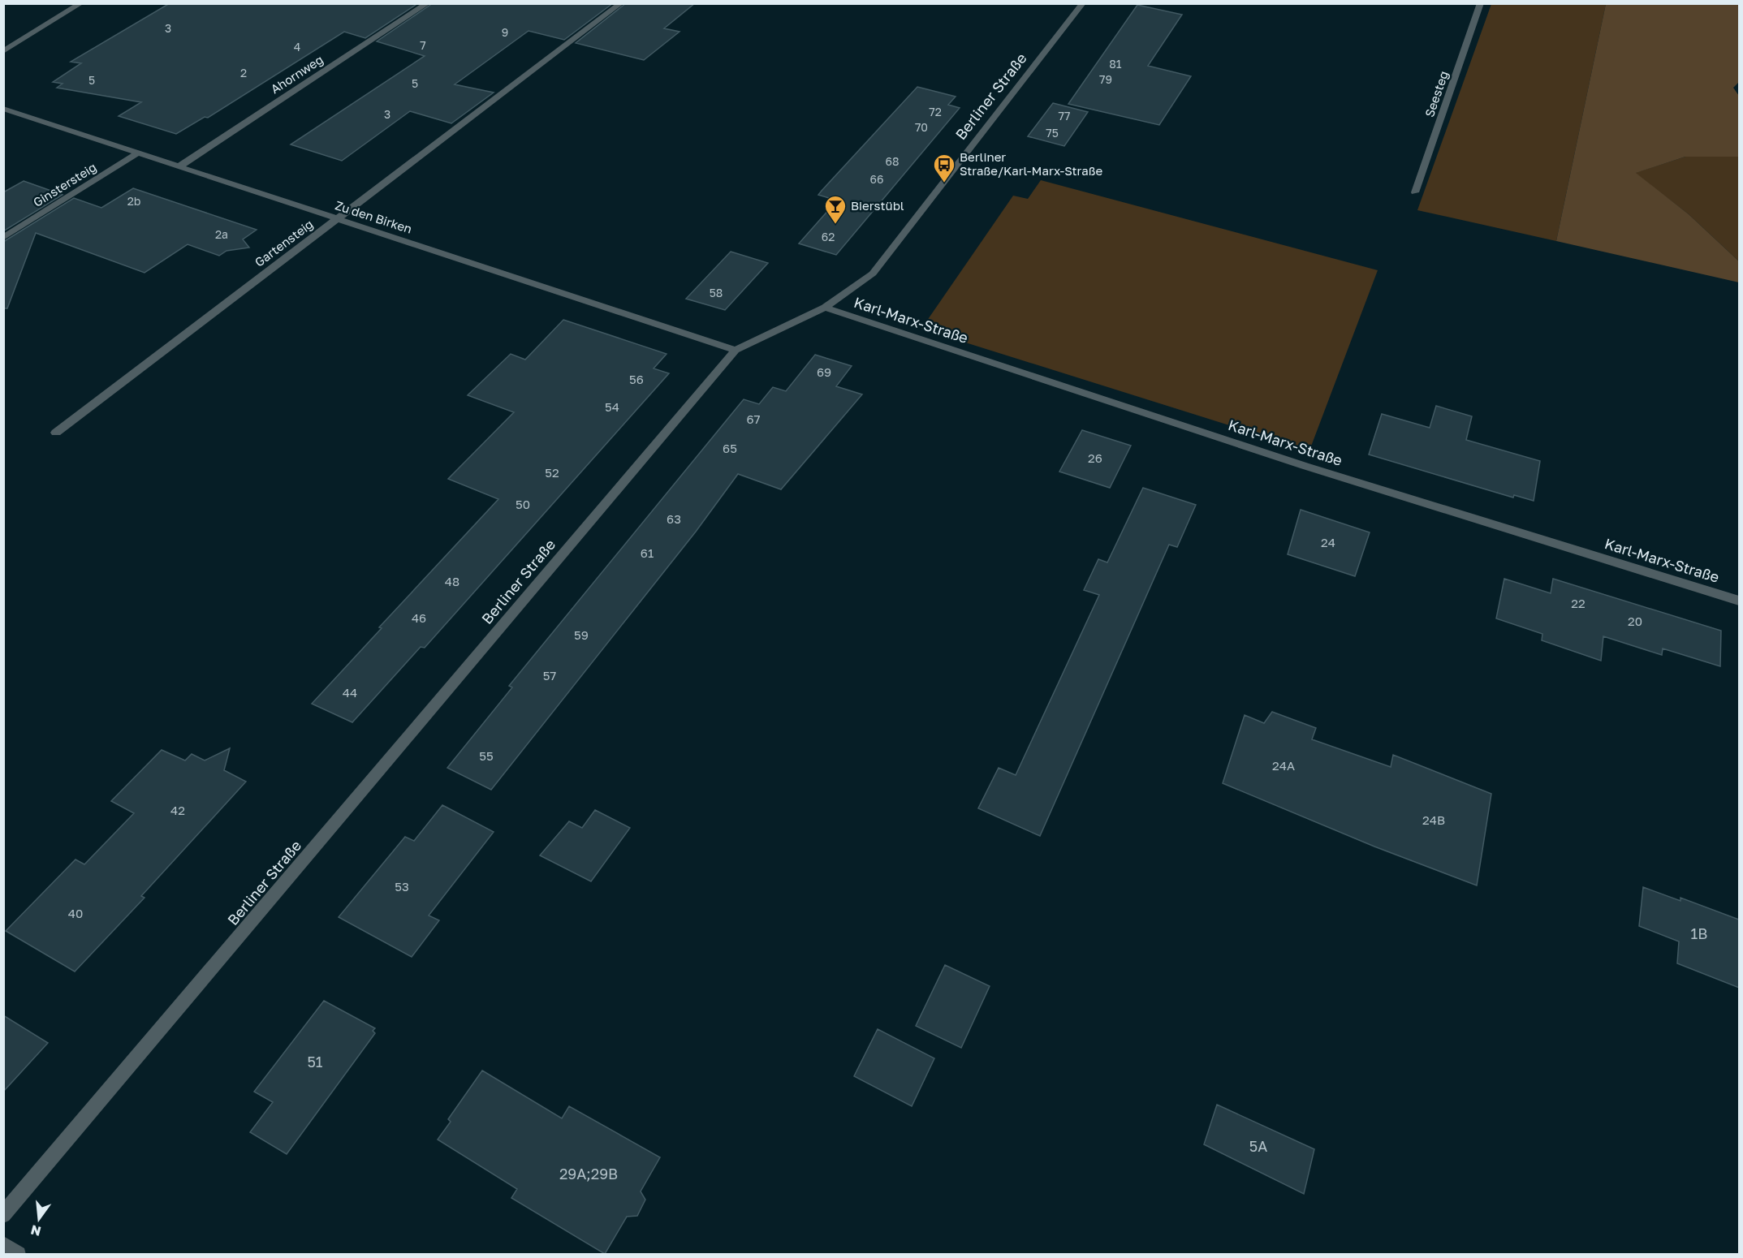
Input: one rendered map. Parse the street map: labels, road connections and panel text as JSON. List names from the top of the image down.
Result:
{
  "streets": {
    "street": [
      "Ahornweg",
      "Seesteg",
      "Berliner Straße",
      "Ginstersteig",
      "Zu den Birken",
      "Gartensteig",
      "Karl-Marx-Straße"
    ]
  },
  "crossings": [
    ["Ahornweg", "Zu den Birken"],
    ["Berliner Straße", "Zu den Birken"],
    ["Berliner Straße", "Karl-Marx-Straße"],
    ["Ginstersteig", "Zu den Birken"],
    ["Zu den Birken", "Gartensteig"]
  ],
  "places": {
    "bus stop": ["Berliner Straße/Karl-Marx-Straße"],
    "bar": ["Bierstübl"]
  },
  "house_numbers": [
    "3",
    "9",
    "7",
    "4",
    "81",
    "2",
    "79",
    "5",
    "5",
    "72",
    "3",
    "77",
    "70",
    "75",
    "68",
    "66",
    "2b",
    "2a",
    "62",
    "58",
    "69",
    "56",
    "54",
    "67",
    "65",
    "26",
    "52",
    "50",
    "63",
    "24",
    "61",
    "48",
    "22",
    "46",
    "20",
    "59",
    "57",
    "44",
    "55",
    "24A",
    "42",
    "24B",
    "53",
    "40",
    "1B",
    "51",
    "5A",
    "29A;29B"
  ],
  "north": "bottom"
}
